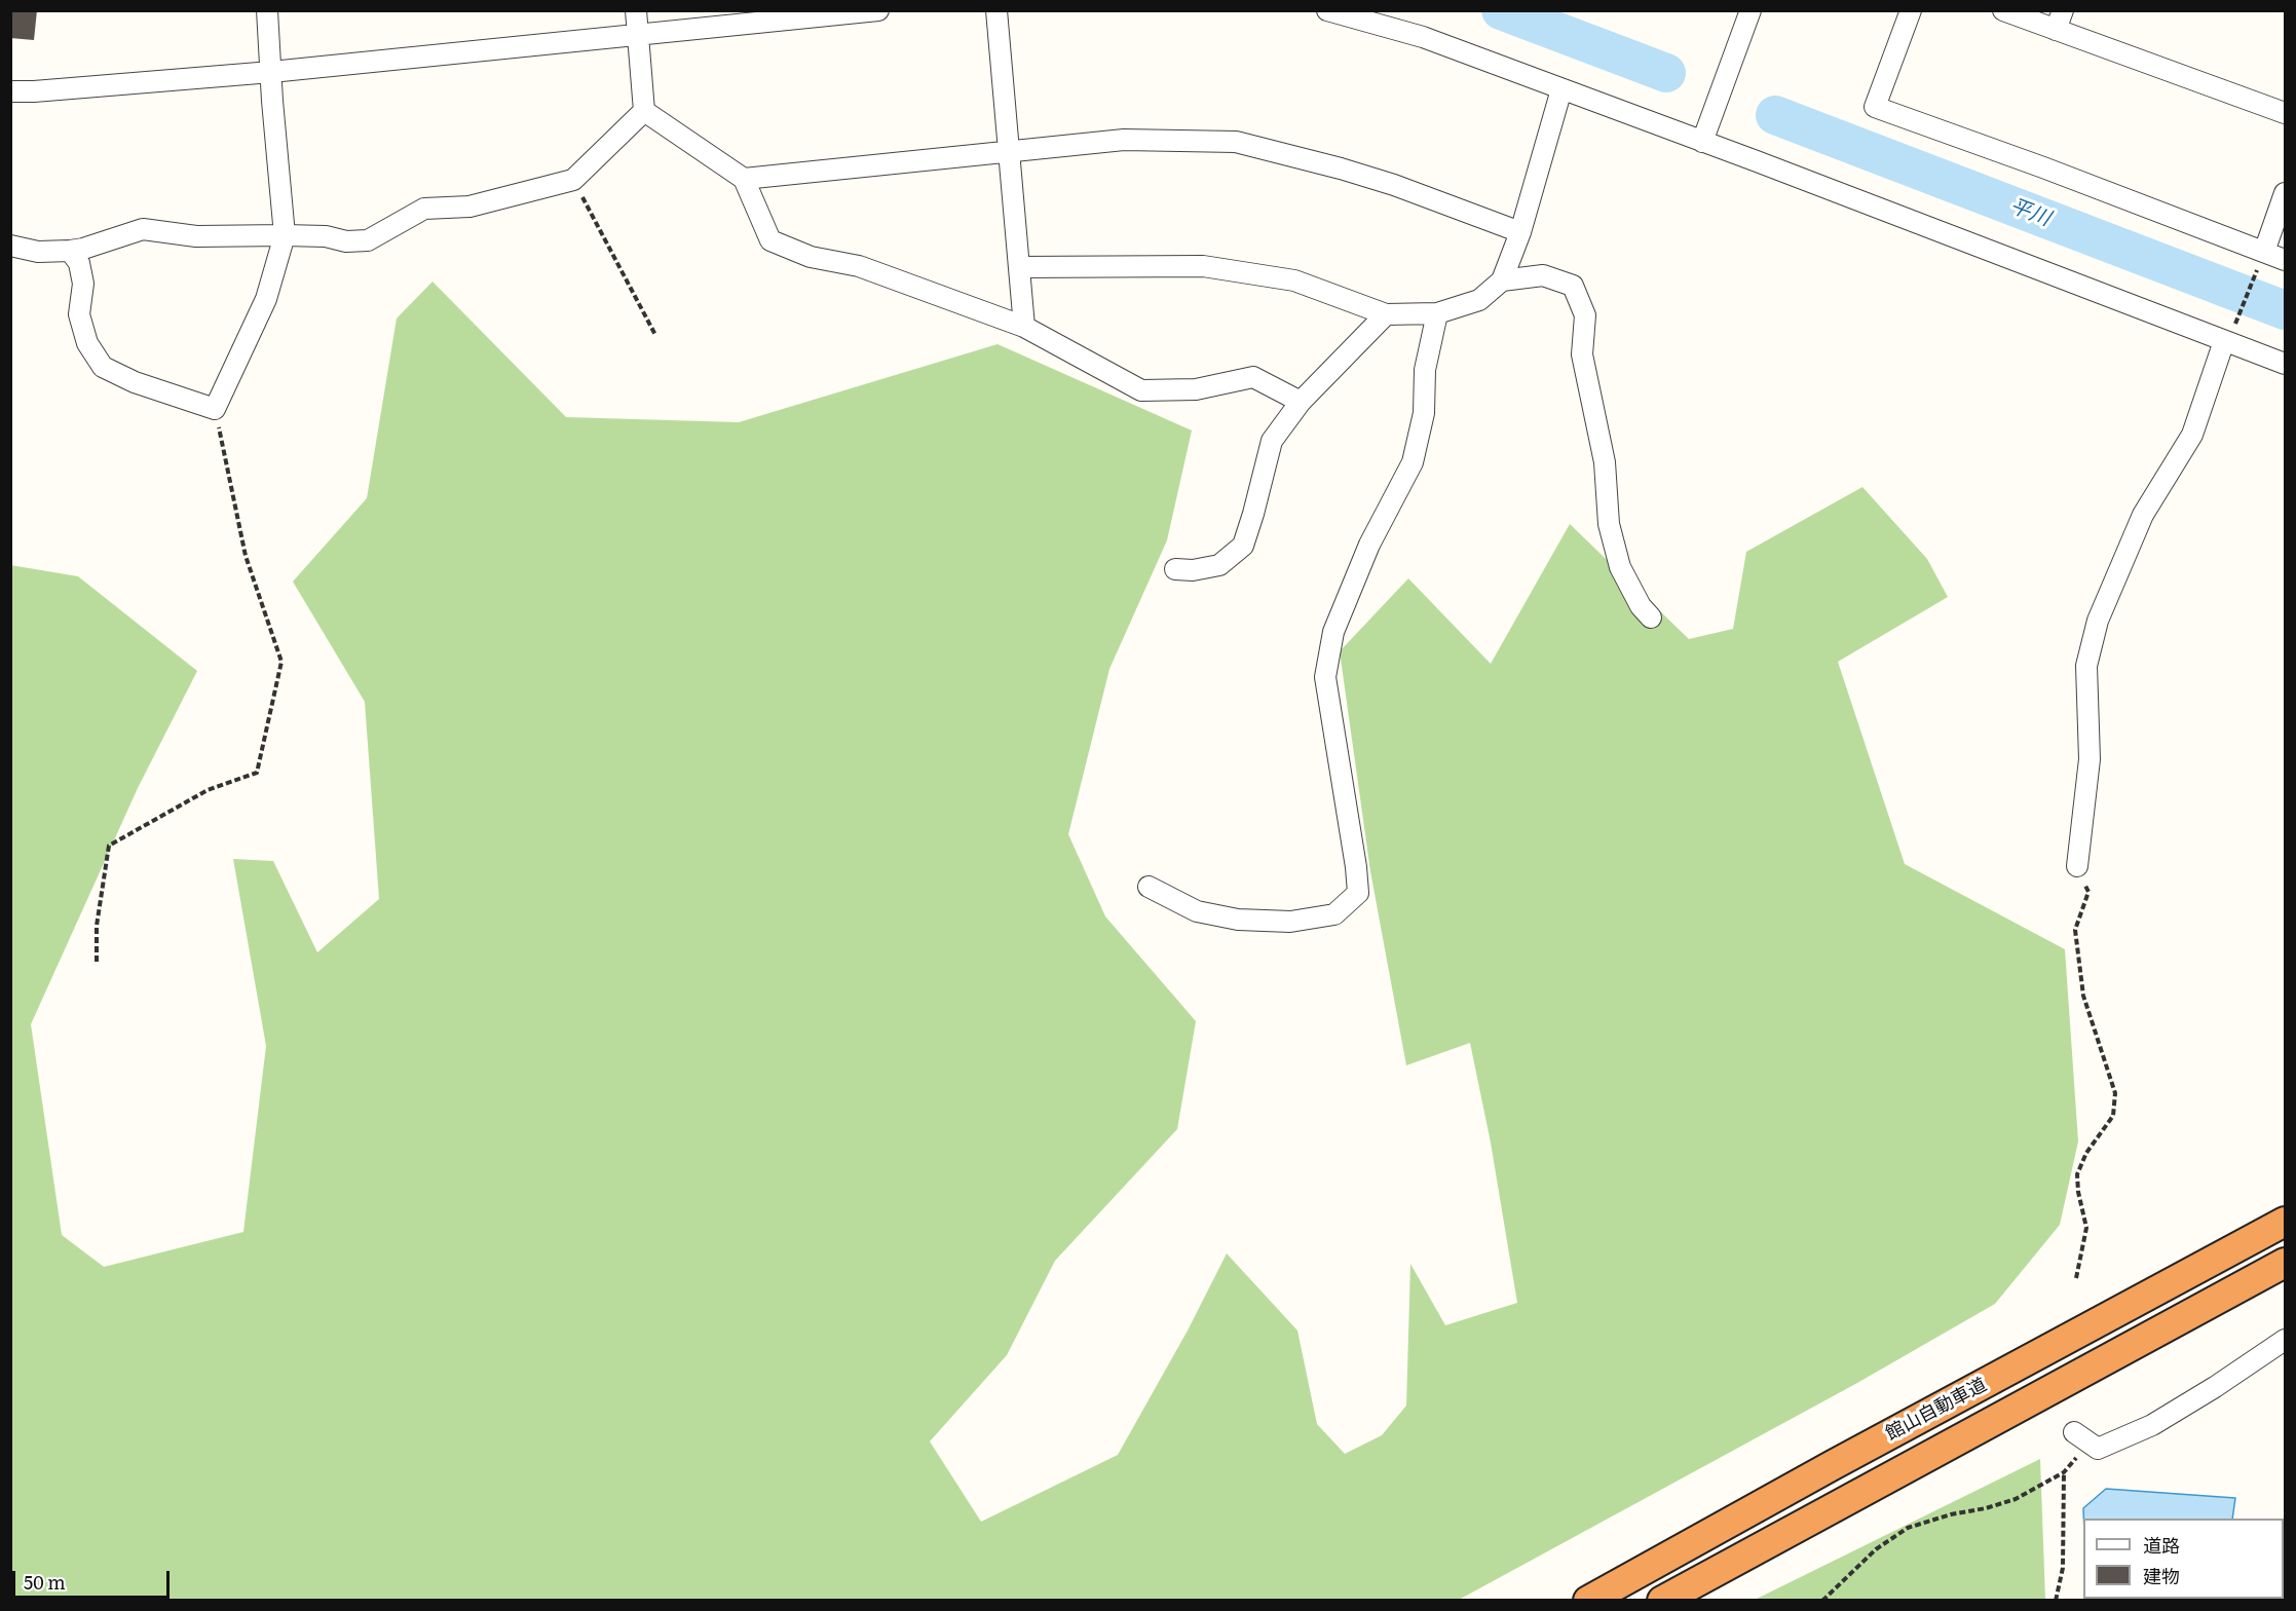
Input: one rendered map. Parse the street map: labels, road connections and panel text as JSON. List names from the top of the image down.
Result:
{
  "streets": {
    "highway": ["館山自動車道"]
  },
  "water": ["平川"],
  "legend": ["道路", "建物"],
  "scale_bar": "50 m"
}
